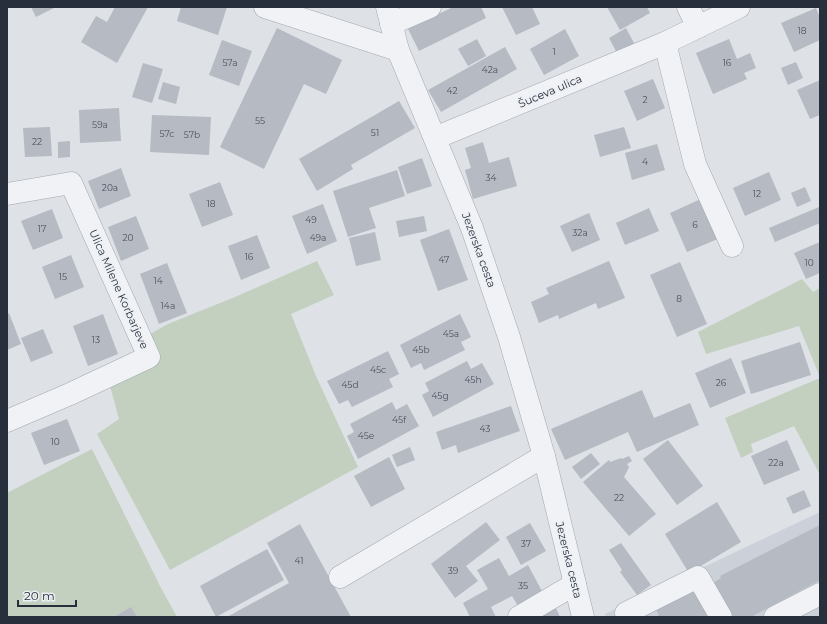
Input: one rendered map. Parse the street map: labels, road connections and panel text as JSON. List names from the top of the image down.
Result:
{
  "streets": {
    "street": ["Šuceva ulica", "Jezerska cesta", "Ulica Milene Korbarjeve"]
  },
  "crossings": [
    ["Šuceva ulica", "Jezerska cesta"]
  ],
  "house_numbers": [
    "18",
    "1",
    "57a",
    "16",
    "42a",
    "42",
    "2",
    "55",
    "59a",
    "51",
    "57c",
    "57b",
    "22",
    "4",
    "34",
    "20a",
    "12",
    "18",
    "49",
    "6",
    "17",
    "32a",
    "20",
    "49a",
    "16",
    "47",
    "10",
    "15",
    "14",
    "8",
    "14a",
    "45a",
    "13",
    "45b",
    "45c",
    "45h",
    "26",
    "45d",
    "45g",
    "45f",
    "43",
    "45e",
    "10",
    "22a",
    "22",
    "37",
    "41",
    "39",
    "35"
  ],
  "scale_bar": "20 m"
}
